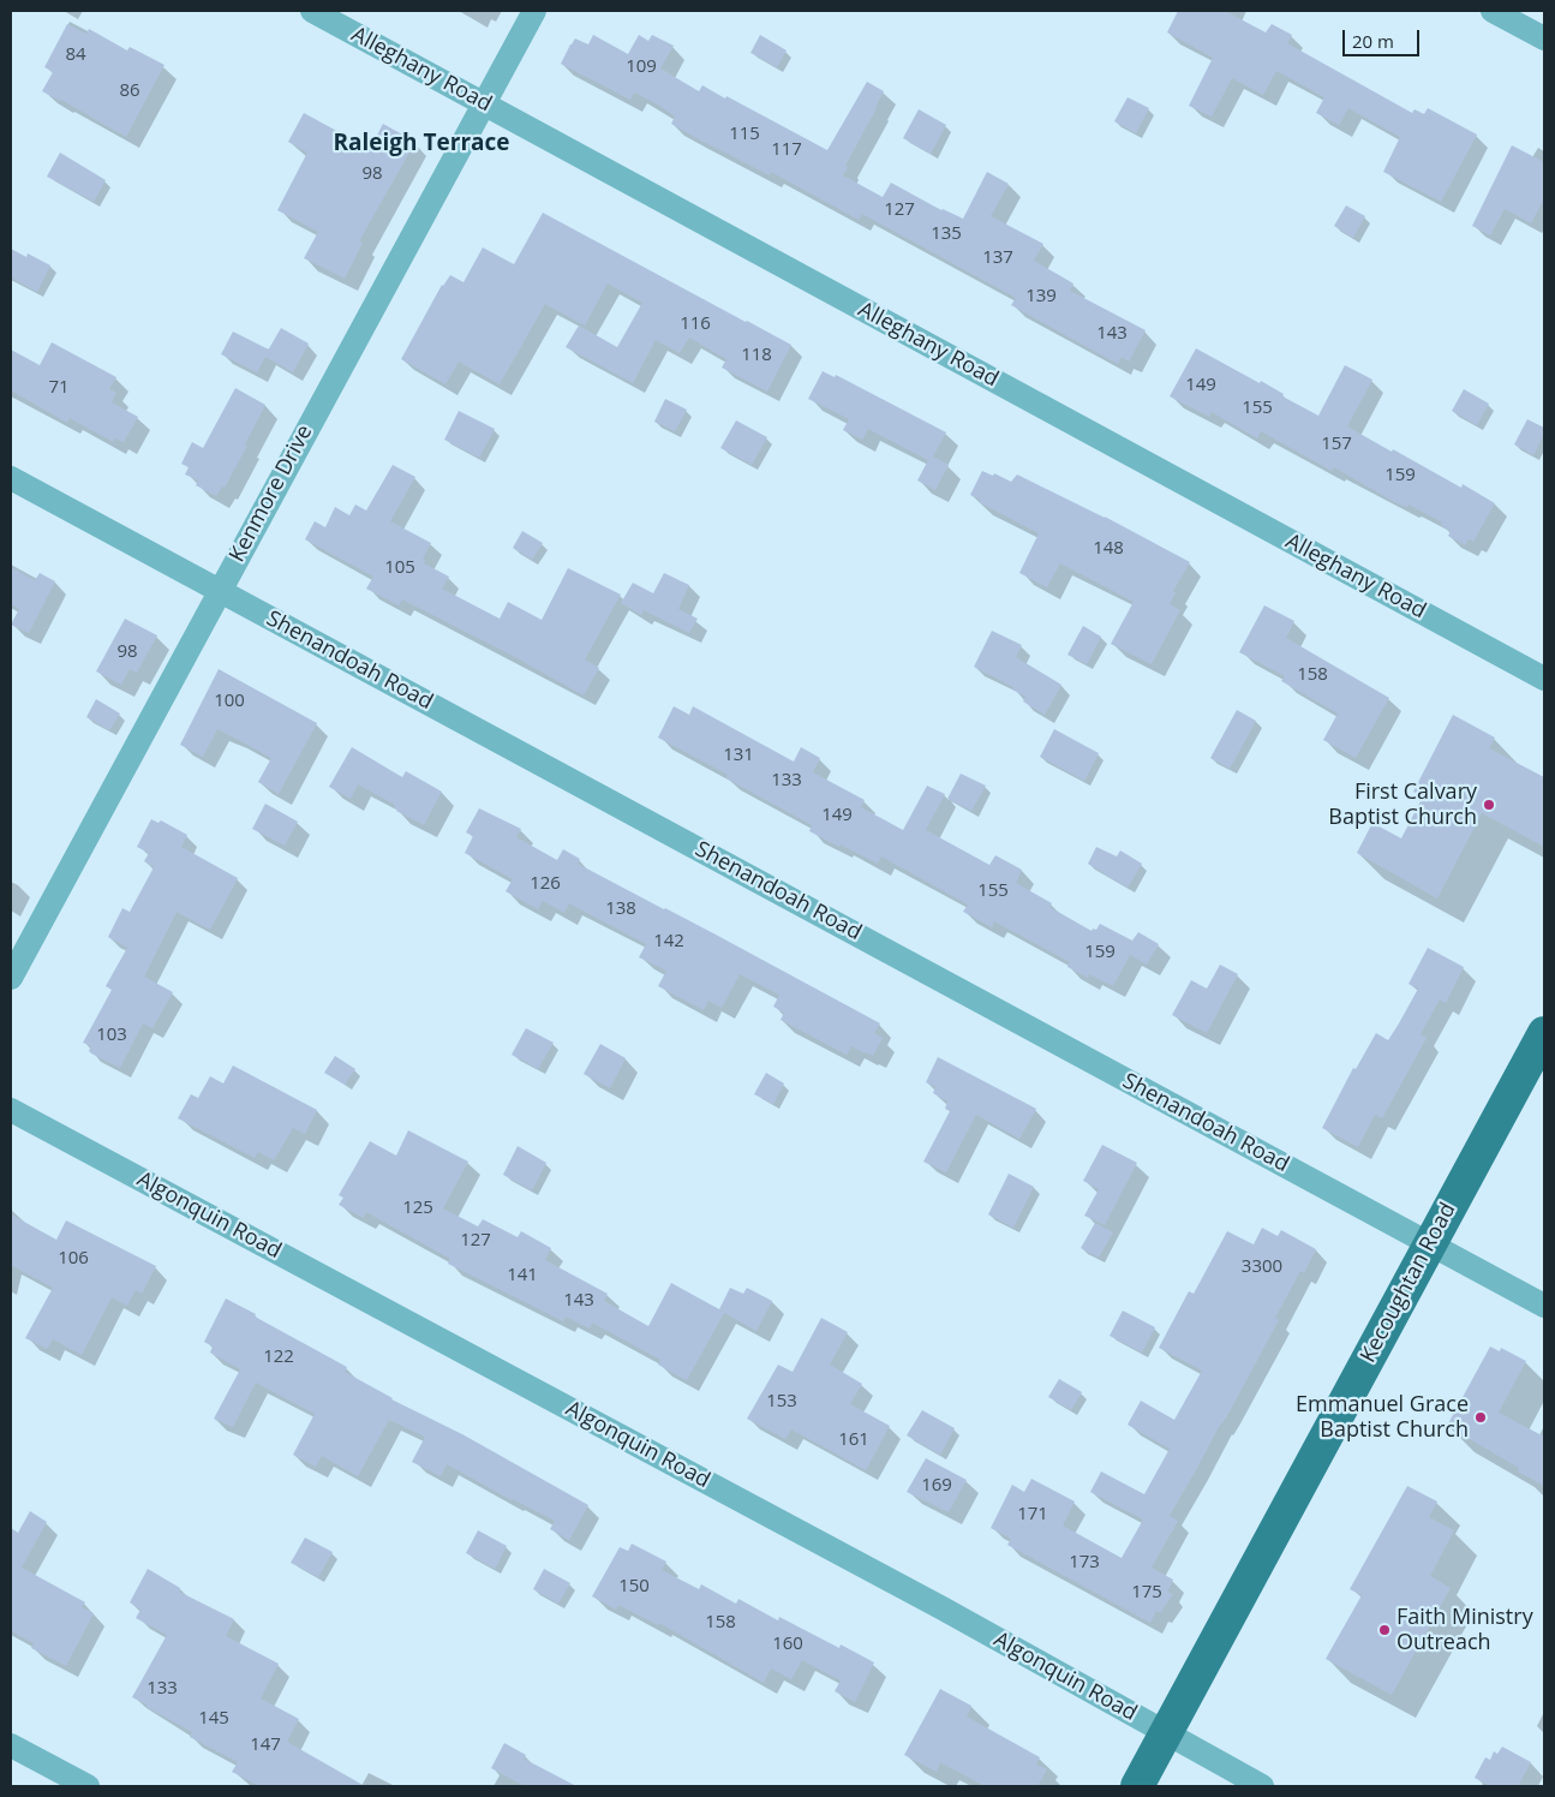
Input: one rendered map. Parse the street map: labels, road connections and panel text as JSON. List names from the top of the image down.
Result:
{
  "streets": {
    "main road": ["Kecoughtan Road"],
    "street": [
      "Alleghany Road",
      "Kenmore Drive",
      "Shenandoah Road",
      "Algonquin Road"
    ]
  },
  "crossings": [
    ["Alleghany Road", "Kenmore Drive"],
    ["Kenmore Drive", "Shenandoah Road"],
    ["Shenandoah Road", "Kecoughtan Road"],
    ["Algonquin Road", "Kecoughtan Road"]
  ],
  "districts": ["Raleigh Terrace"],
  "places": ["First Calvary Baptist Church", "Emmanuel Grace Baptist Church", "Faith Ministry Outreach"],
  "house_numbers": [
    "84",
    "109",
    "86",
    "115",
    "117",
    "98",
    "127",
    "135",
    "137",
    "139",
    "116",
    "143",
    "118",
    "149",
    "71",
    "155",
    "157",
    "159",
    "148",
    "105",
    "98",
    "158",
    "100",
    "131",
    "133",
    "149",
    "126",
    "155",
    "138",
    "142",
    "159",
    "103",
    "125",
    "127",
    "106",
    "3300",
    "141",
    "143",
    "122",
    "153",
    "161",
    "169",
    "171",
    "173",
    "150",
    "175",
    "158",
    "160",
    "133",
    "145",
    "147"
  ],
  "scale_bar": "20 m"
}
